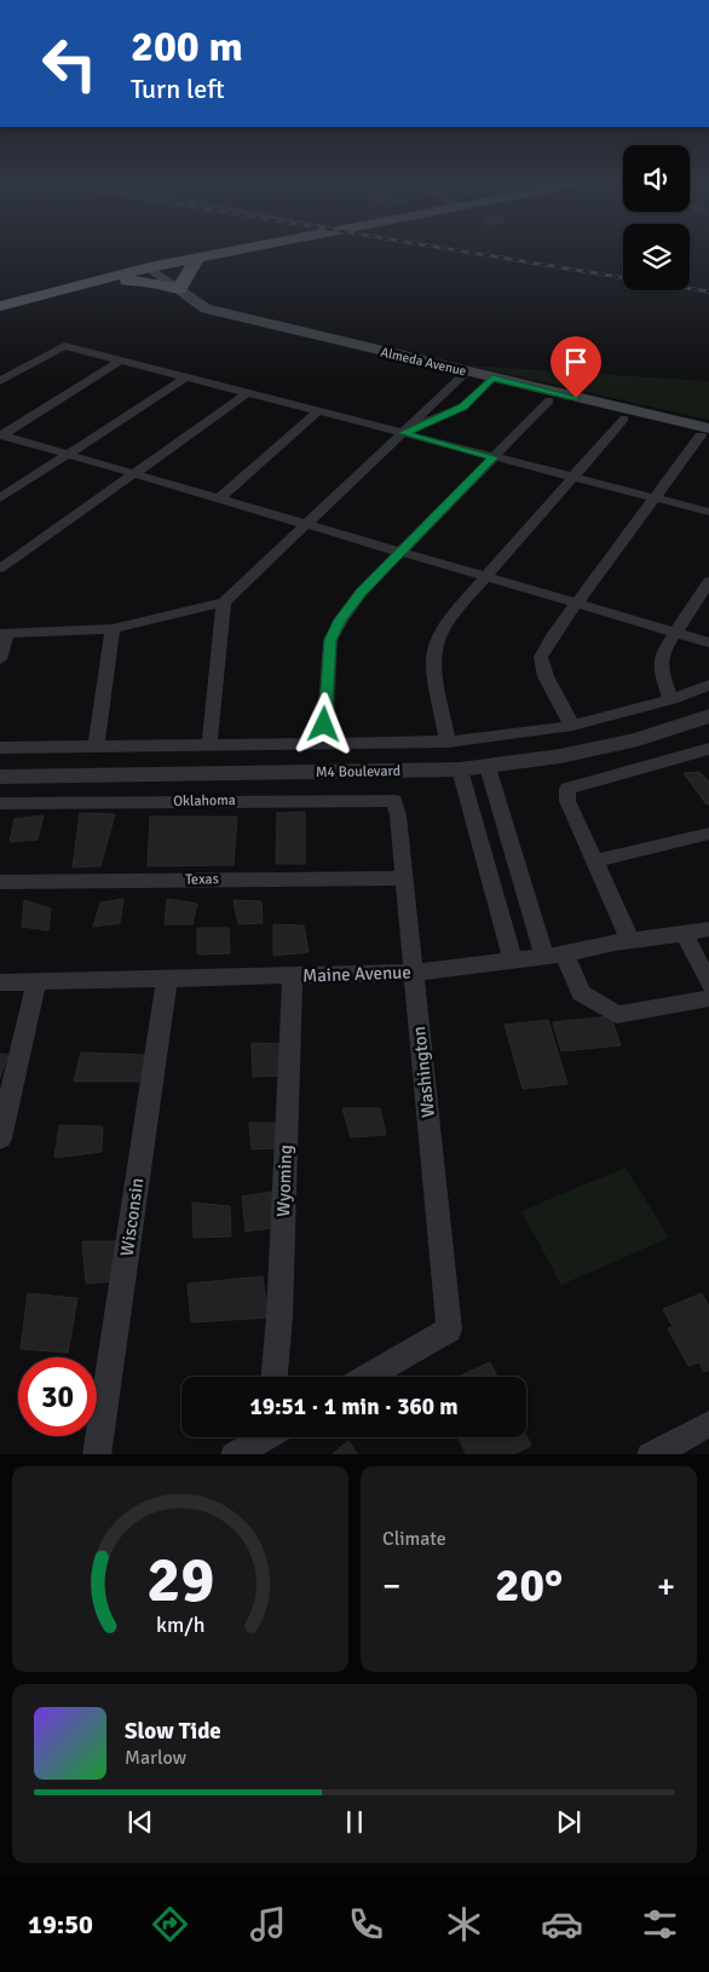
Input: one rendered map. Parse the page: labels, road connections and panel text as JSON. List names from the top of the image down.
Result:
{
  "streets": {
    "main road": ["Almeda Avenue"],
    "street": [
      "M4 Boulevard",
      "Oklahoma",
      "Texas",
      "Maine Avenue",
      "Washington",
      "Wyoming",
      "Wisconsin"
    ]
  },
  "crossings": [
    ["Oklahoma", "Washington"],
    ["Texas", "Washington"],
    ["Maine Avenue", "Washington"],
    ["Maine Avenue", "Wyoming"],
    ["Maine Avenue", "Wisconsin"]
  ],
  "page": {
    "turn": ["200 m", "Turn left"],
    "limit": "30",
    "trip": "19:51 · 1 min · 360 m",
    "tile": "Climate",
    "heat": ["−", "20°", "+"],
    "song": ["Slow Tide", "Marlow"],
    "tabs": "19:50",
    "gauge": ["29", "km/h"]
  }
}
